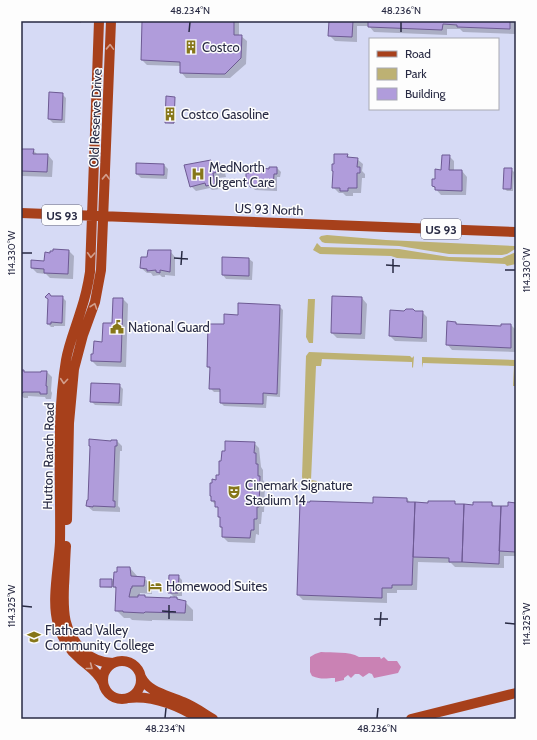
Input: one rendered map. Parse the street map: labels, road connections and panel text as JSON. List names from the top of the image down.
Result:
{
  "streets": {
    "main road": [
      "Old Reserve Drive",
      "US 93 North",
      "US 93",
      "Hutton Ranch Road"
    ]
  },
  "crossings": [
    ["Old Reserve Drive", "US 93 North"],
    ["Old Reserve Drive", "Hutton Ranch Road"],
    ["US 93 North", "Hutton Ranch Road"]
  ],
  "places": {
    "building": ["Costco", "Costco Gasoline"],
    "hospital": ["MedNorth Urgent Care"],
    "public building": ["National Guard"],
    "theatre": ["Cinemark Signature Stadium 14"],
    "hotel": ["Homewood Suites"],
    "school or university": ["Flathead Valley Community College"]
  },
  "legend": ["Road", "Park", "Building"],
  "coordinates": [
    "48.234°N",
    "48.236°N",
    "114.330°W",
    "114.325°W"
  ]
}
